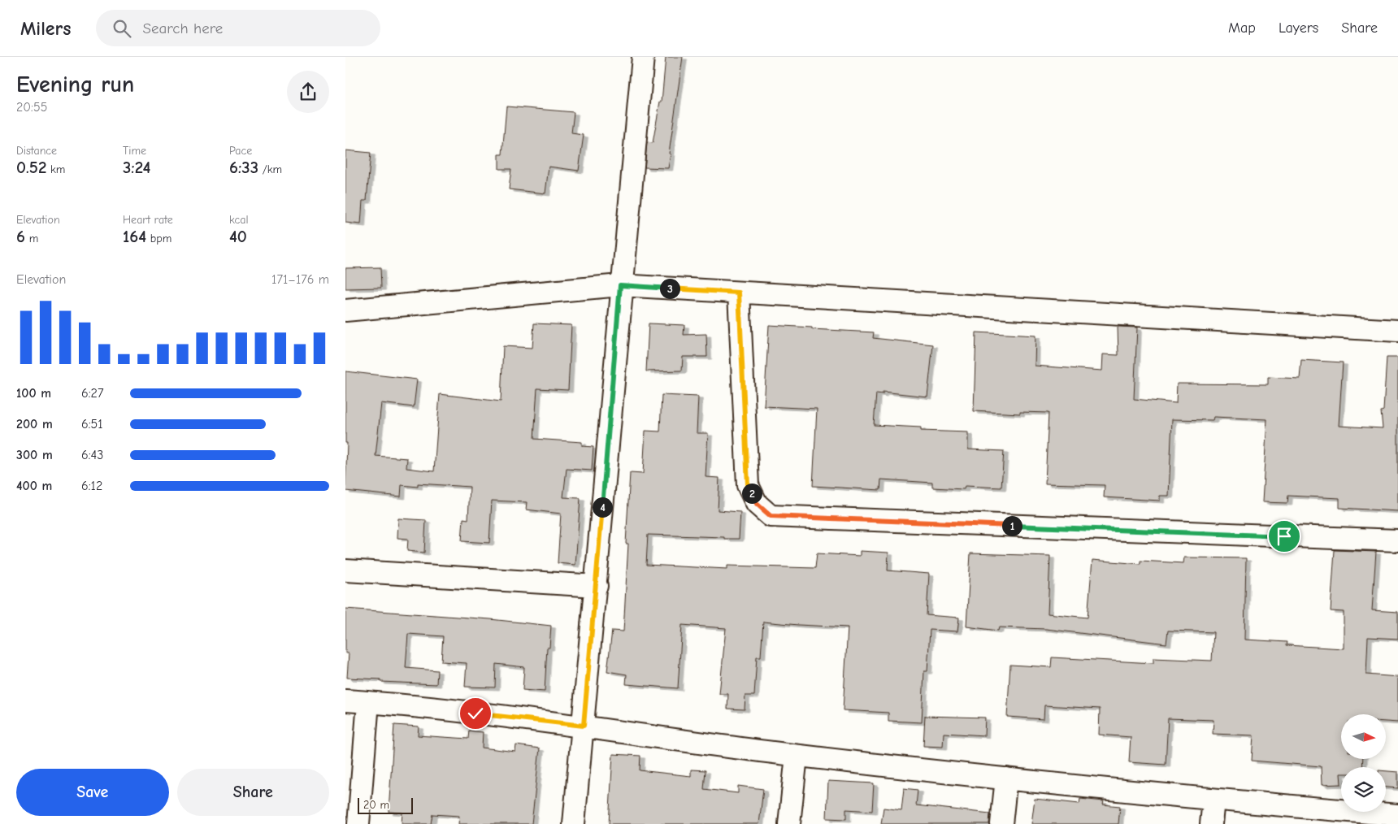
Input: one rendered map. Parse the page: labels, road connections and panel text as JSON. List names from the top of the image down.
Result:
{
  "scale_bar": "20 m",
  "north": "right",
  "page": {
    "header": "Milers",
    "search": "Search here",
    "nav": ["Map", "Layers", "Share"],
    "heading": ["Evening run", "20:55"],
    "stats": [
      ["Distance", "0.52 km"],
      ["Time", "3:24"],
      ["Pace", "6:33 /km"],
      ["Elevation", "6 m"],
      ["Heart rate", "164 bpm"],
      ["kcal", "40"]
    ],
    "chart": ["Elevation", "171–176 m"],
    "pins": [
      "3",
      "2",
      "4",
      "1"
    ],
    "list": [
      {
        "name": "100 m",
        "note": "6:27"
      },
      {
        "name": "200 m",
        "note": "6:51"
      },
      {
        "name": "300 m",
        "note": "6:43"
      },
      {
        "name": "400 m",
        "note": "6:12"
      }
    ],
    "buttons": ["Save", "Share"],
    "scale": "20 m"
  }
}
